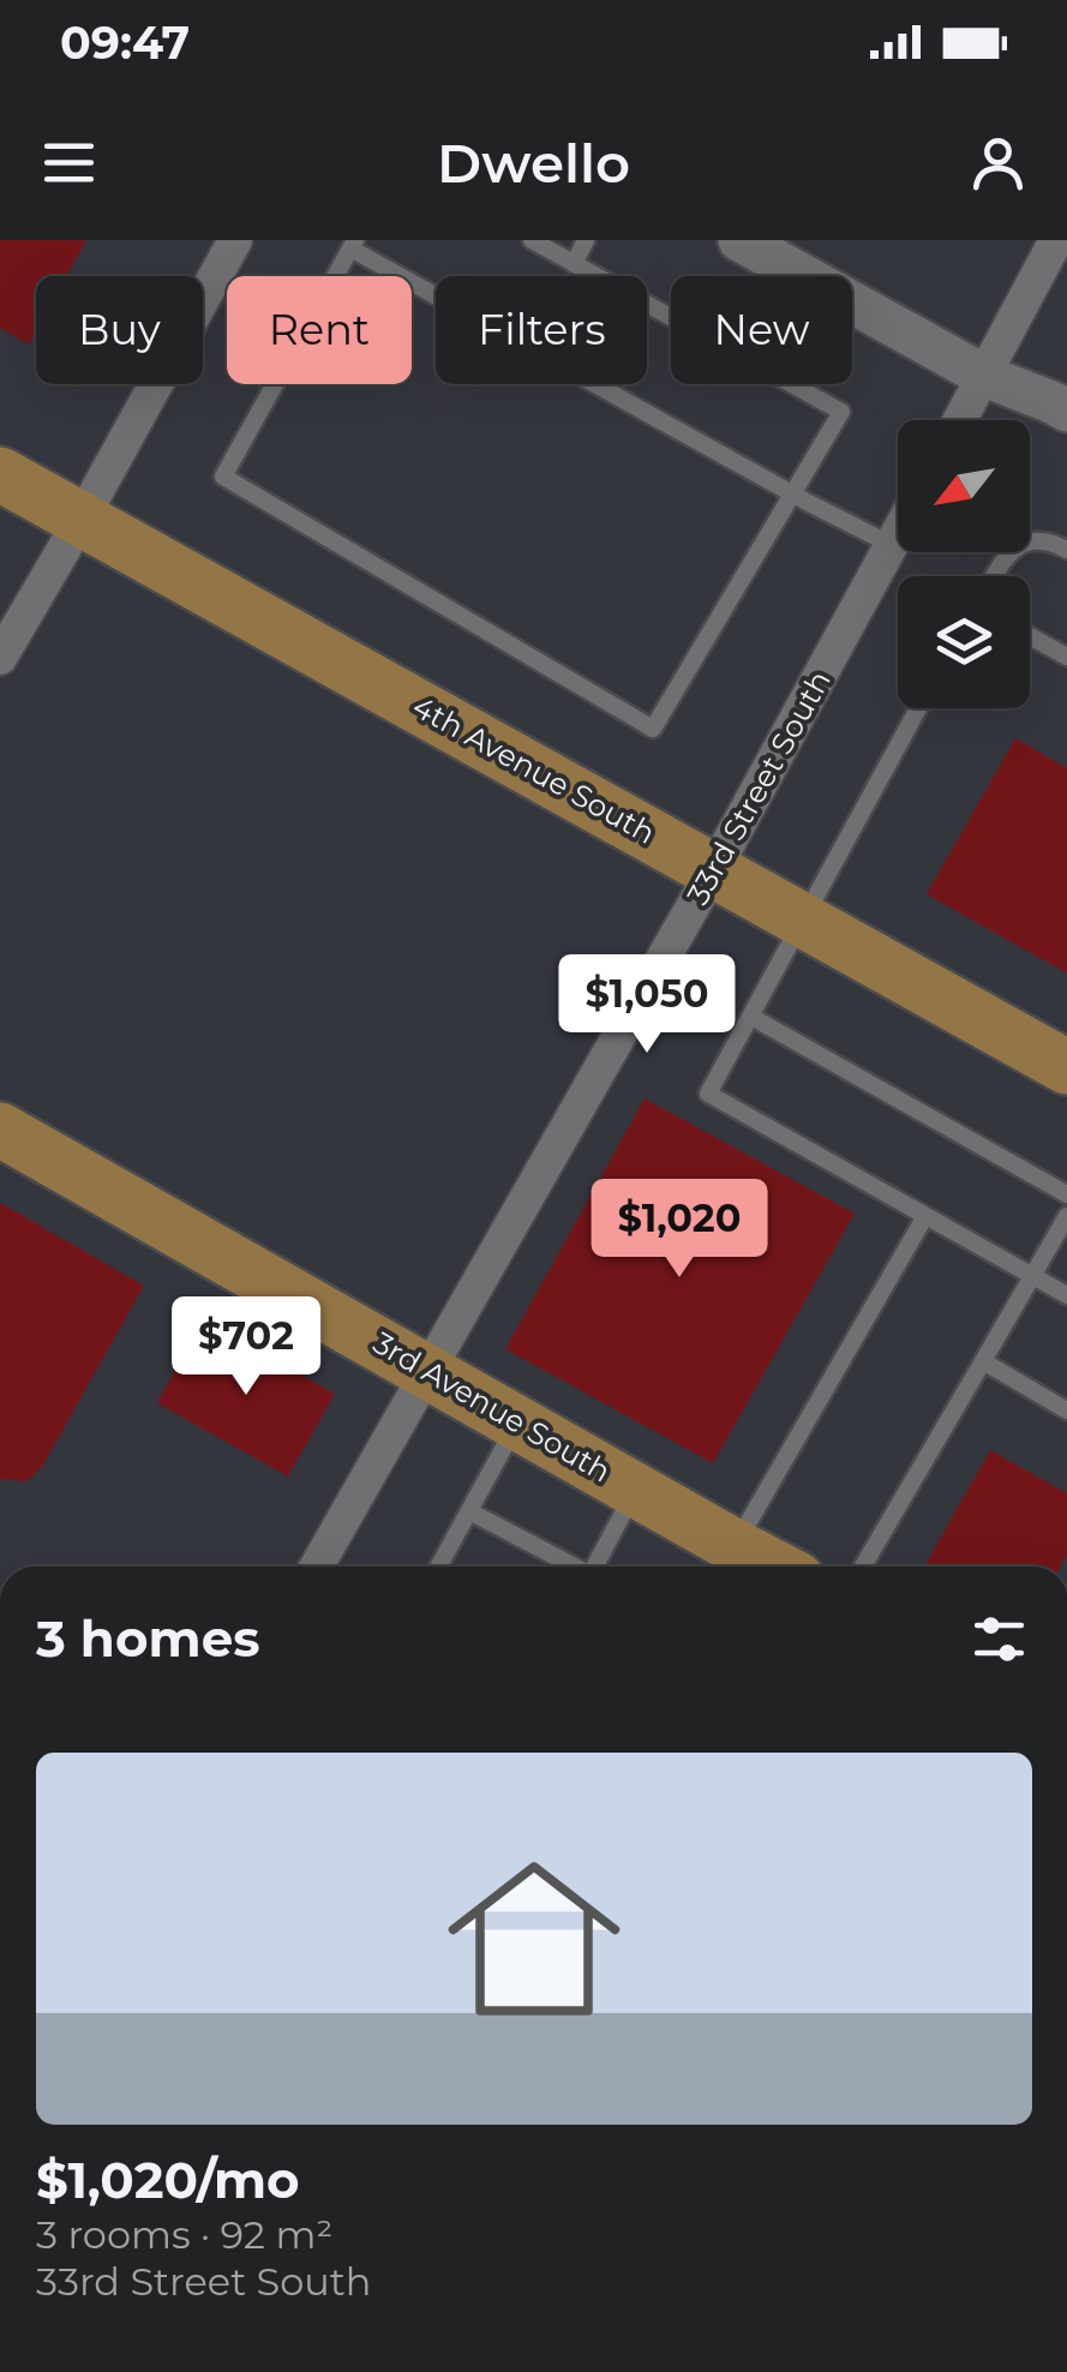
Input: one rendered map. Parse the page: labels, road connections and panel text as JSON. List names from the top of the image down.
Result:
{
  "streets": {
    "main road": ["4th Avenue South", "3rd Avenue South"],
    "street": ["33rd Street South"]
  },
  "crossings": [
    ["4th Avenue South", "33rd Street South"],
    ["33rd Street South", "3rd Avenue South"]
  ],
  "north": "bottom left",
  "page": {
    "status": "09:47",
    "header": "Dwello",
    "chip": [
      "Buy",
      "Rent",
      "Filters",
      "New"
    ],
    "price": ["$1,050", "$1,020", "$702"],
    "heading": "3 homes",
    "list": [
      {
        "name": "$1,020/mo",
        "note": "3 rooms · 92 m² · 33rd Street South"
      }
    ]
  }
}
